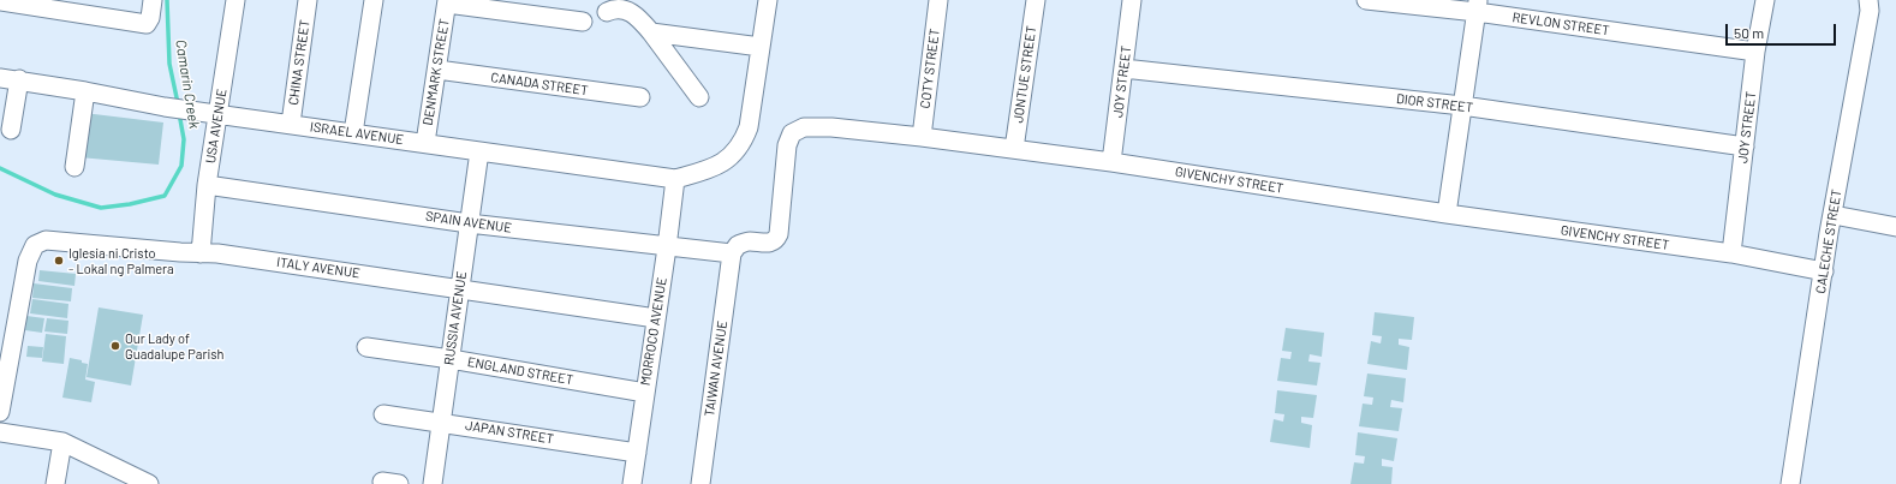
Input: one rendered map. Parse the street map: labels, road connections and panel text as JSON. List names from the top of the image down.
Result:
{
  "streets": {
    "street": [
      "REVLON STREET",
      "CHINA STREET",
      "COTY STREET",
      "DENMARK STREET",
      "JONTUE STREET",
      "JOY STREET",
      "CANADA STREET",
      "DIOR STREET",
      "USA AVENUE",
      "ISRAEL AVENUE",
      "GIVENCHY STREET",
      "SPAIN AVENUE",
      "CALECHE STREET",
      "ITALY AVENUE",
      "RUSSIA AVENUE",
      "MORROCO AVENUE",
      "TAIWAN AVENUE",
      "ENGLAND STREET",
      "JAPAN STREET"
    ]
  },
  "crossings": [
    ["REVLON STREET", "JOY STREET"],
    ["CHINA STREET", "ISRAEL AVENUE"],
    ["COTY STREET", "GIVENCHY STREET"],
    ["DENMARK STREET", "CANADA STREET"],
    ["DENMARK STREET", "ISRAEL AVENUE"],
    ["JONTUE STREET", "GIVENCHY STREET"],
    ["JOY STREET", "DIOR STREET"],
    ["JOY STREET", "GIVENCHY STREET"],
    ["USA AVENUE", "ISRAEL AVENUE"],
    ["USA AVENUE", "SPAIN AVENUE"],
    ["USA AVENUE", "ITALY AVENUE"],
    ["ISRAEL AVENUE", "RUSSIA AVENUE"],
    ["ISRAEL AVENUE", "MORROCO AVENUE"],
    ["GIVENCHY STREET", "SPAIN AVENUE"],
    ["GIVENCHY STREET", "CALECHE STREET"],
    ["GIVENCHY STREET", "TAIWAN AVENUE"],
    ["SPAIN AVENUE", "RUSSIA AVENUE"],
    ["SPAIN AVENUE", "MORROCO AVENUE"],
    ["SPAIN AVENUE", "TAIWAN AVENUE"],
    ["ITALY AVENUE", "RUSSIA AVENUE"],
    ["ITALY AVENUE", "MORROCO AVENUE"],
    ["RUSSIA AVENUE", "ENGLAND STREET"],
    ["RUSSIA AVENUE", "JAPAN STREET"],
    ["MORROCO AVENUE", "ENGLAND STREET"],
    ["MORROCO AVENUE", "JAPAN STREET"]
  ],
  "water": ["Camarin Creek"],
  "places": ["Iglesia ni Cristo - Lokal ng Palmera", "Our Lady of Guadalupe Parish"],
  "scale_bar": "50 m"
}
